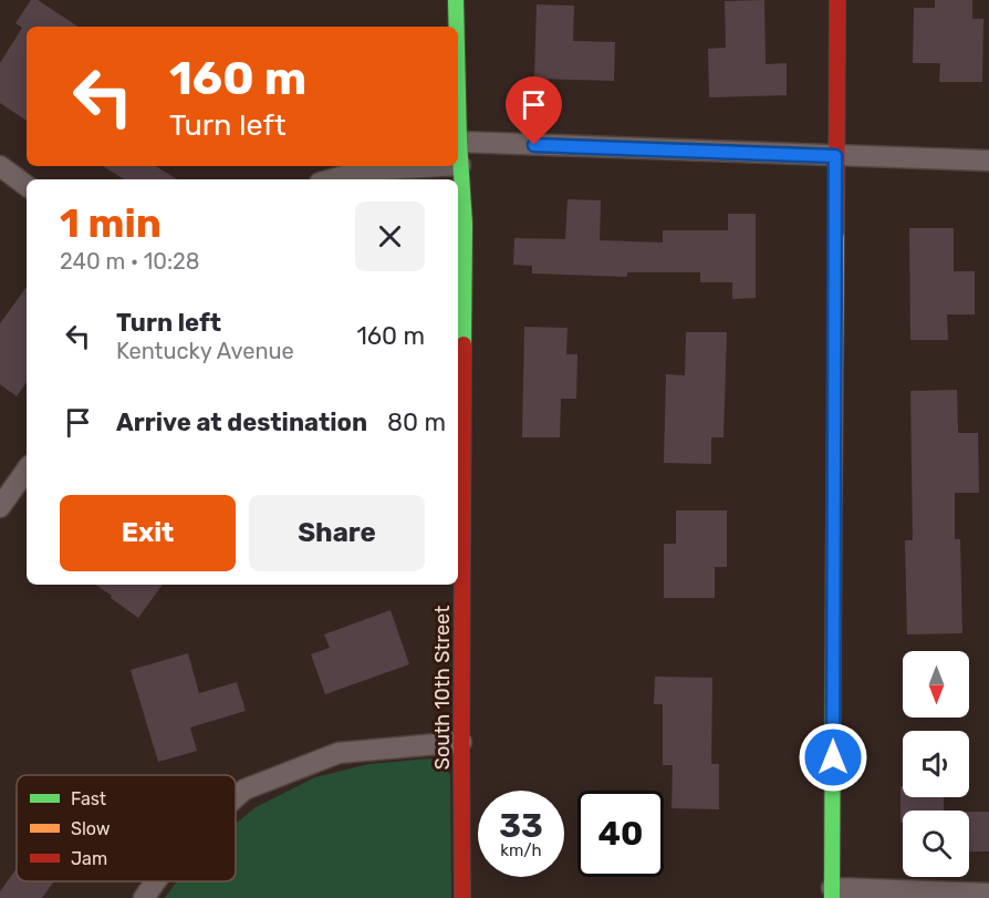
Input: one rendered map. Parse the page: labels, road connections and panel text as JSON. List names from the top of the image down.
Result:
{
  "streets": {
    "street": ["South 10th Street"]
  },
  "legend": ["Fast", "Slow", "Jam"],
  "north": "bottom",
  "page": {
    "turn": ["160 m", "Turn left"],
    "heading": ["1 min", "240 m · 10:28"],
    "list": [
      {
        "name": "Turn left",
        "note": "Kentucky Avenue",
        "value": "160 m"
      },
      {
        "name": "Arrive at destination",
        "value": "80 m"
      }
    ],
    "buttons": ["Exit", "Share"],
    "speed": "33 km/h",
    "limit": "40"
  }
}
